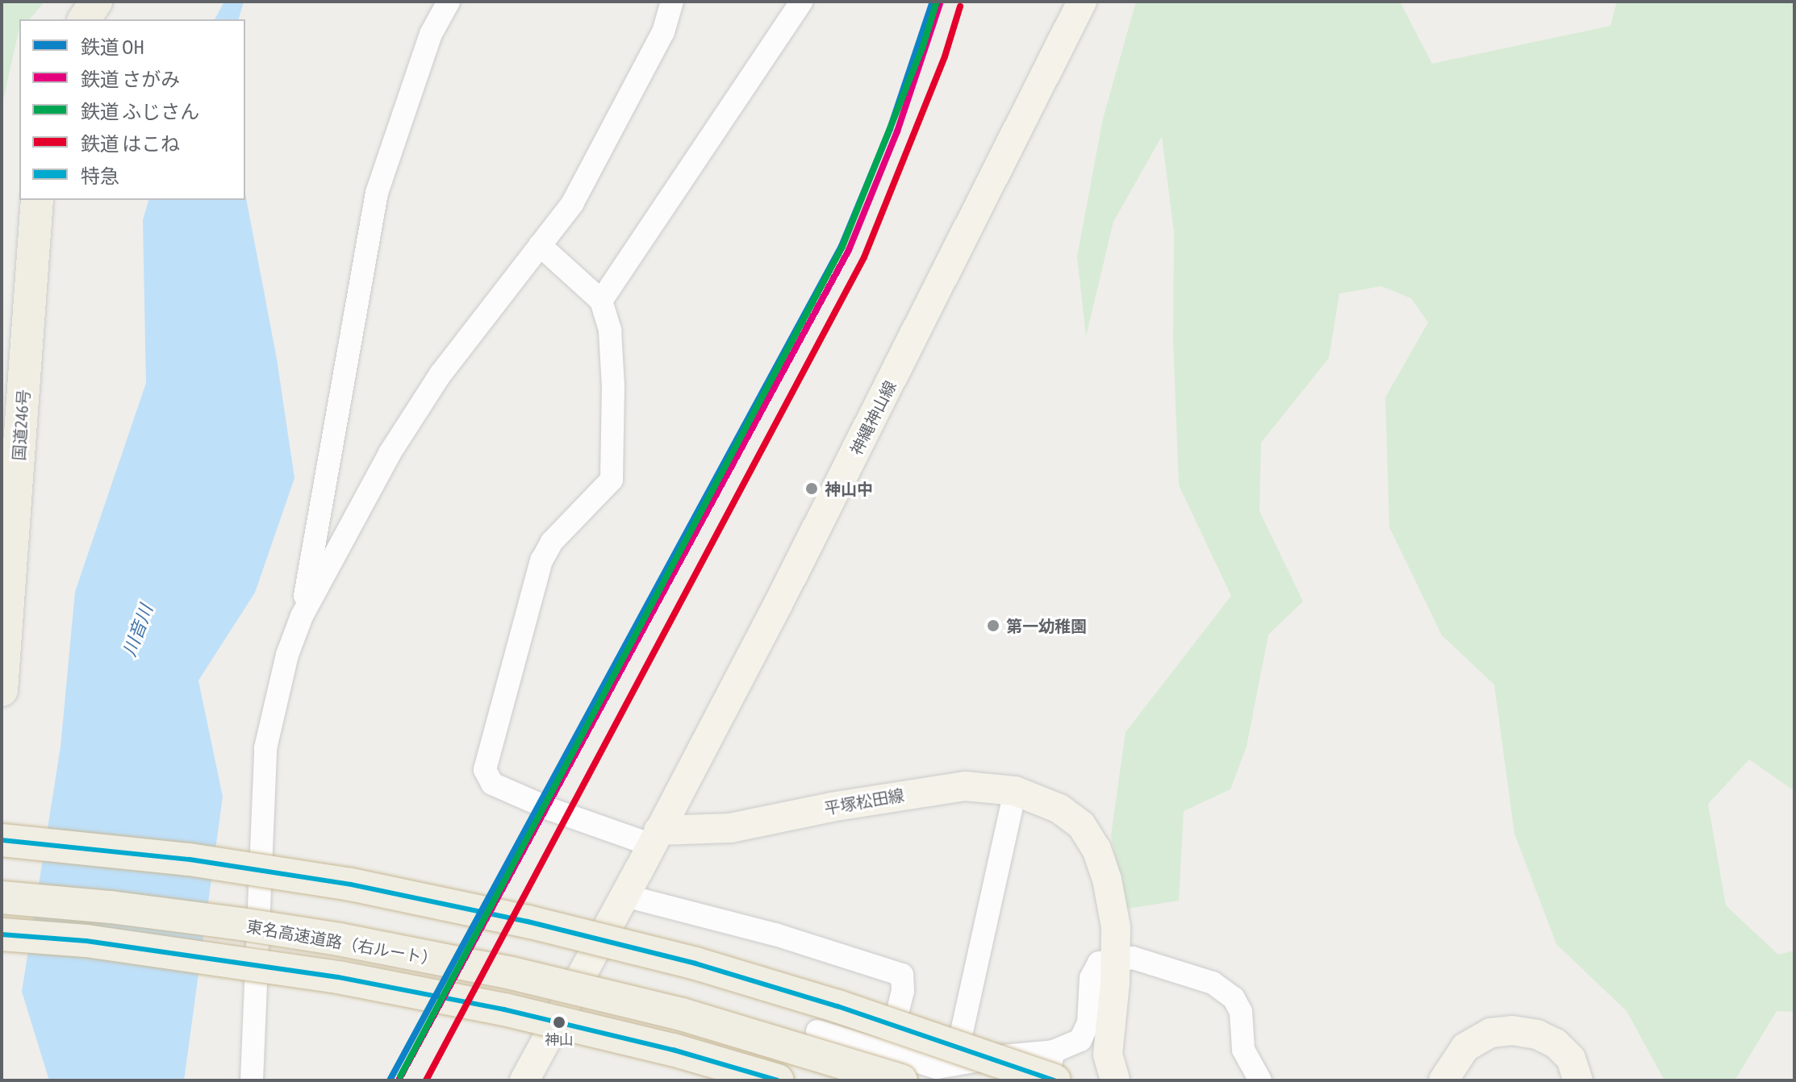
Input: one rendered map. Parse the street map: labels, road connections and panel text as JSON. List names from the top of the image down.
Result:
{
  "streets": {
    "highway": ["国道246号", "東名高速道路（右ルート）"],
    "main road": ["神縄神山線", "平塚松田線"]
  },
  "crossings": [
    ["神縄神山線", "平塚松田線"]
  ],
  "water": ["川音川"],
  "places": ["神山中", "第一幼稚園", "神山"],
  "lines": [
    "rail line OH",
    "rail line ふじさん",
    "rail line さがみ",
    "rail line はこね",
    "transit line 特急"
  ],
  "legend": [
    "鉄道 OH",
    "鉄道 さがみ",
    "鉄道 ふじさん",
    "鉄道 はこね",
    "特急"
  ]
}
